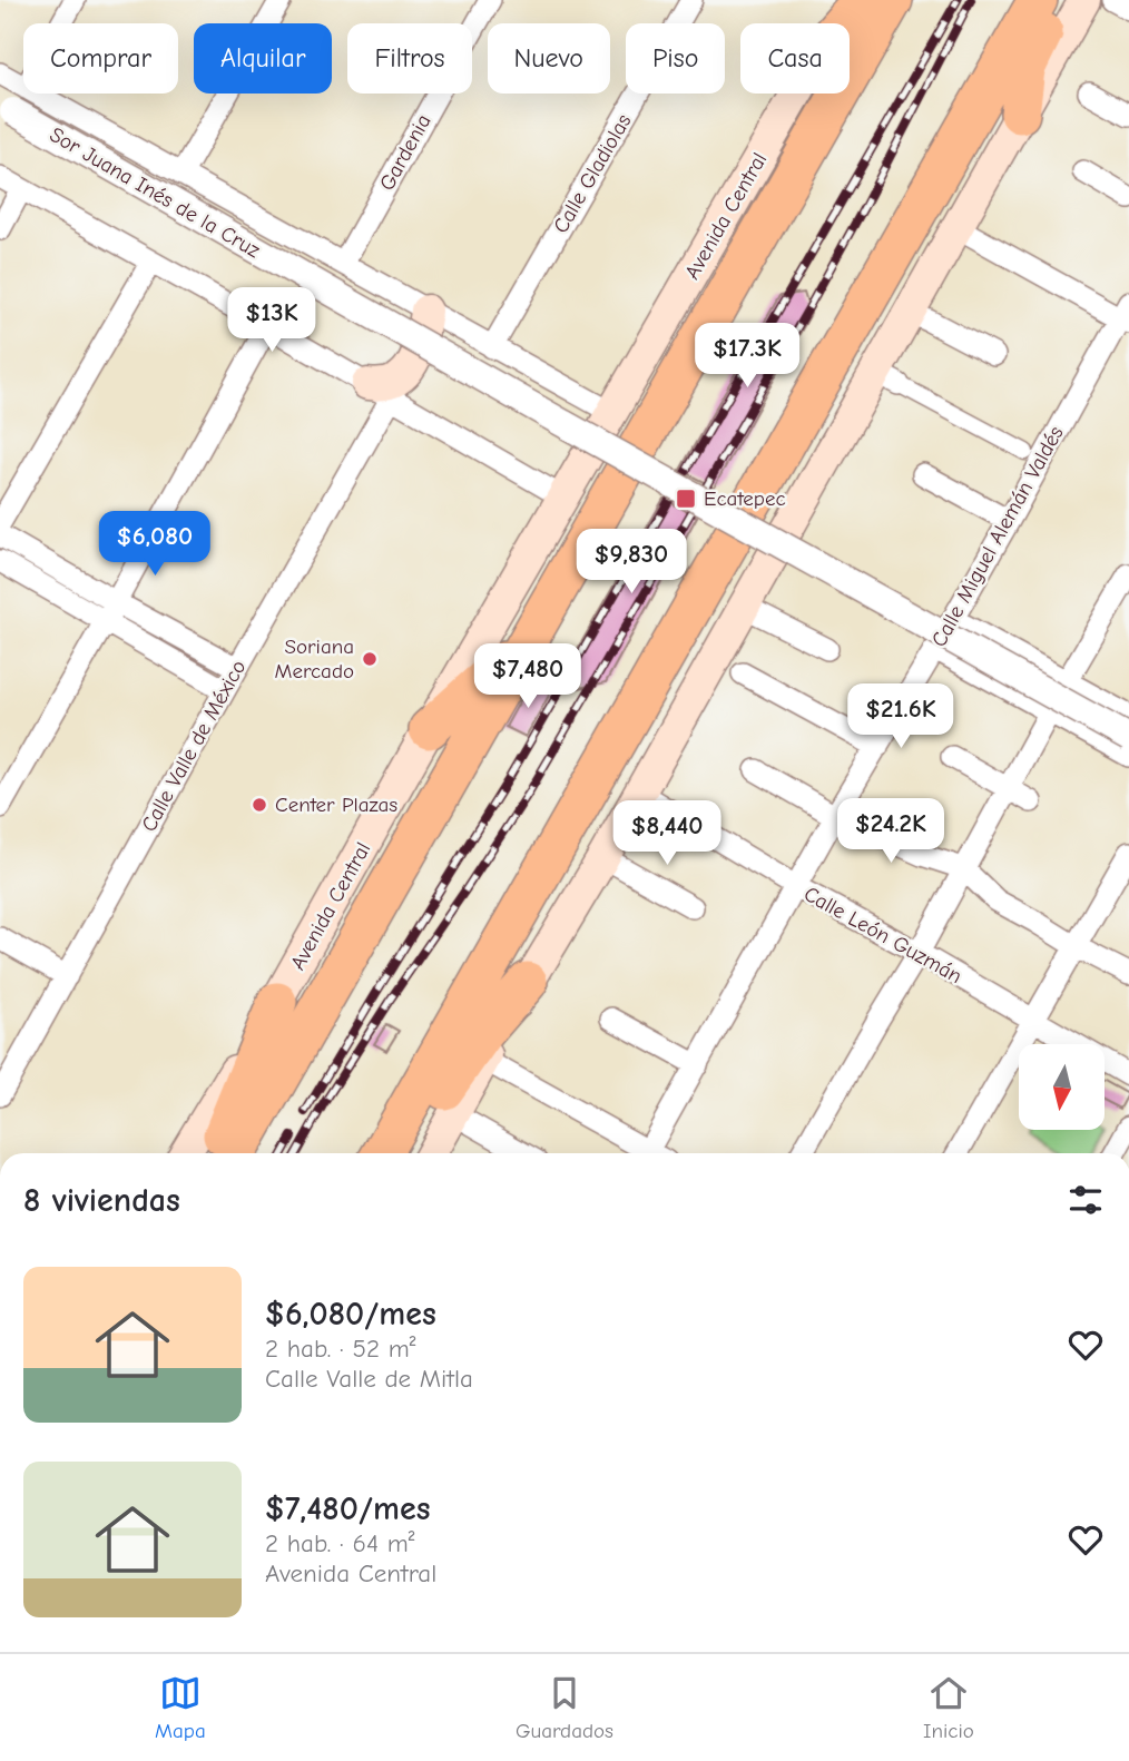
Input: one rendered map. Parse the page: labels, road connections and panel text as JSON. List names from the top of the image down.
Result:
{
  "streets": {
    "highway": ["Avenida Central"],
    "street": [
      "Gardenia",
      "Calle Gladiolas",
      "Sor Juana Inés de la Cruz",
      "Calle Miguel Alemán Valdés",
      "Calle Valle de México",
      "Calle León Guzmán"
    ]
  },
  "crossings": [
    ["Calle Miguel Alemán Valdés", "Calle León Guzmán"]
  ],
  "places": {
    "transit": ["Ecatepec"],
    "other": ["Soriana Mercado", "Center Plazas"]
  },
  "north": "bottom",
  "page": {
    "chip": [
      "Comprar",
      "Alquilar",
      "Filtros",
      "Nuevo",
      "Piso",
      "Casa"
    ],
    "price": [
      "$13K",
      "$17.3K",
      "$6,080",
      "$9,830",
      "$7,480",
      "$21.6K",
      "$24.2K",
      "$8,440"
    ],
    "heading": "8 viviendas",
    "list": [
      {
        "name": "$6,080/mes",
        "note": "2 hab. · 52 m² · Calle Valle de Mitla"
      },
      {
        "name": "$7,480/mes",
        "note": "2 hab. · 64 m² · Avenida Central"
      }
    ],
    "tabs": ["Mapa", "Guardados", "Inicio"]
  }
}
